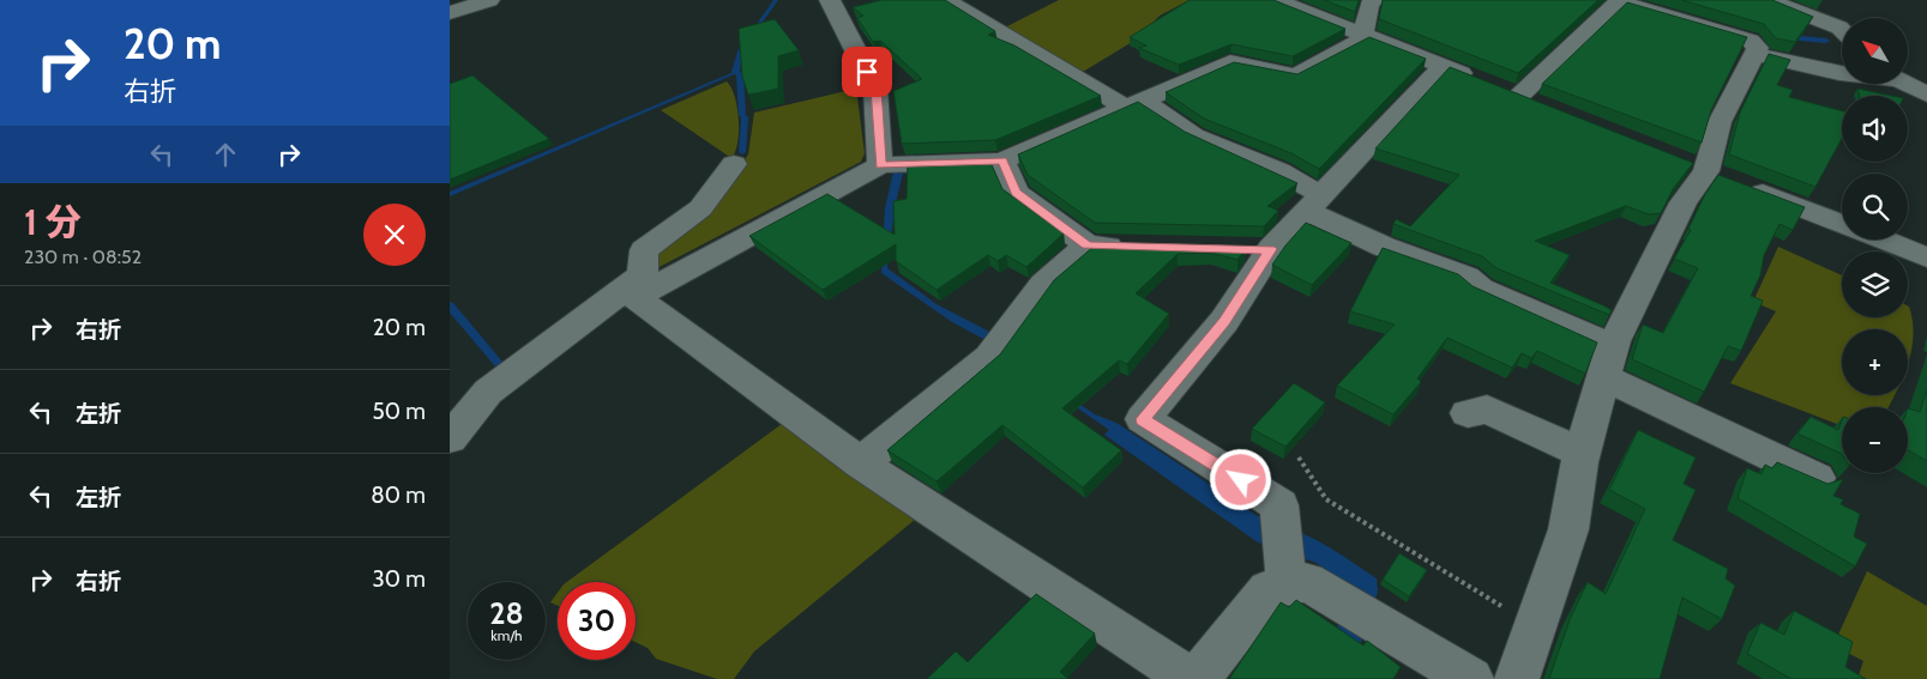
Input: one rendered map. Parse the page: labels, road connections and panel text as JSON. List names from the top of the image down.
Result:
{
  "north": "top left",
  "page": {
    "turn": ["20 m", "右折"],
    "map_buttons": ["+", "−"],
    "heading": ["1 分", "230 m · 08:52"],
    "list": [
      {
        "name": "右折",
        "value": "20 m"
      },
      {
        "name": "左折",
        "value": "50 m"
      },
      {
        "name": "左折",
        "value": "80 m"
      },
      {
        "name": "右折",
        "value": "30 m"
      }
    ],
    "speed": "28 km/h",
    "limit": "30"
  }
}
